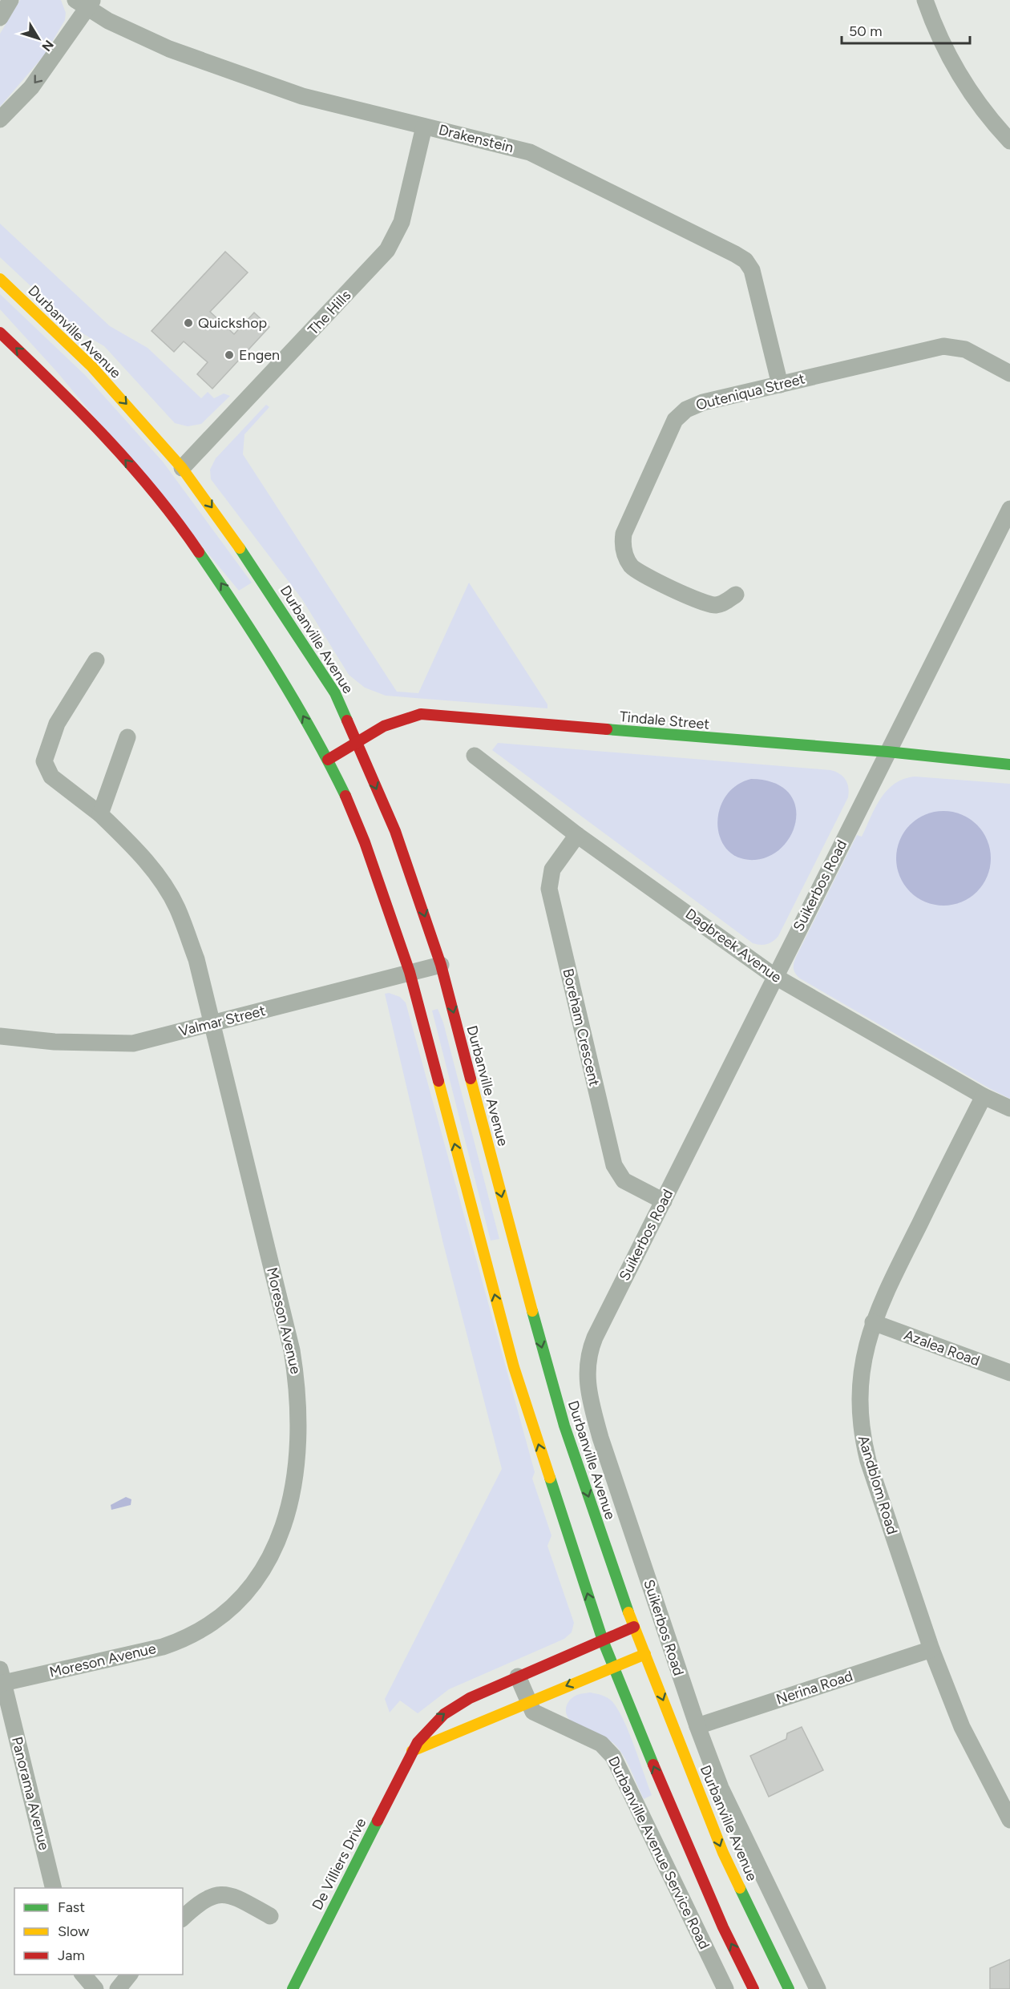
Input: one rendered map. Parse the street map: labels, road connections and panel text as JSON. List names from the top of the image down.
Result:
{
  "streets": {
    "main road": ["Durbanville Avenue", "Tindale Street", "De Villiers Drive"],
    "street": [
      "Drakenstein",
      "The Hills",
      "Outeniqua Street",
      "Suikerbos Road",
      "Dagbreek Avenue",
      "Valmar Street",
      "Boreham Crescent",
      "Moreson Avenue",
      "Azalea Road",
      "Aandblom Road",
      "Nerina Road",
      "Panorama Avenue",
      "Durbanville Avenue Service Road"
    ]
  },
  "crossings": [
    ["Drakenstein", "The Hills"],
    ["Drakenstein", "Outeniqua Street"],
    ["The Hills", "Durbanville Avenue"],
    ["Durbanville Avenue", "Tindale Street"],
    ["Durbanville Avenue", "Valmar Street"],
    ["Durbanville Avenue", "De Villiers Drive"],
    ["Tindale Street", "Suikerbos Road"],
    ["Suikerbos Road", "Dagbreek Avenue"],
    ["Suikerbos Road", "Boreham Crescent"],
    ["Suikerbos Road", "Nerina Road"],
    ["Dagbreek Avenue", "Boreham Crescent"],
    ["Dagbreek Avenue", "Aandblom Road"],
    ["Valmar Street", "Moreson Avenue"],
    ["Moreson Avenue", "Panorama Avenue"],
    ["Azalea Road", "Aandblom Road"],
    ["Aandblom Road", "Nerina Road"],
    ["Durbanville Avenue Service Road", "De Villiers Drive"]
  ],
  "places": ["Quickshop", "Engen"],
  "legend": ["Fast", "Slow", "Jam"],
  "scale_bar": "50 m",
  "north": "bottom right"
}
